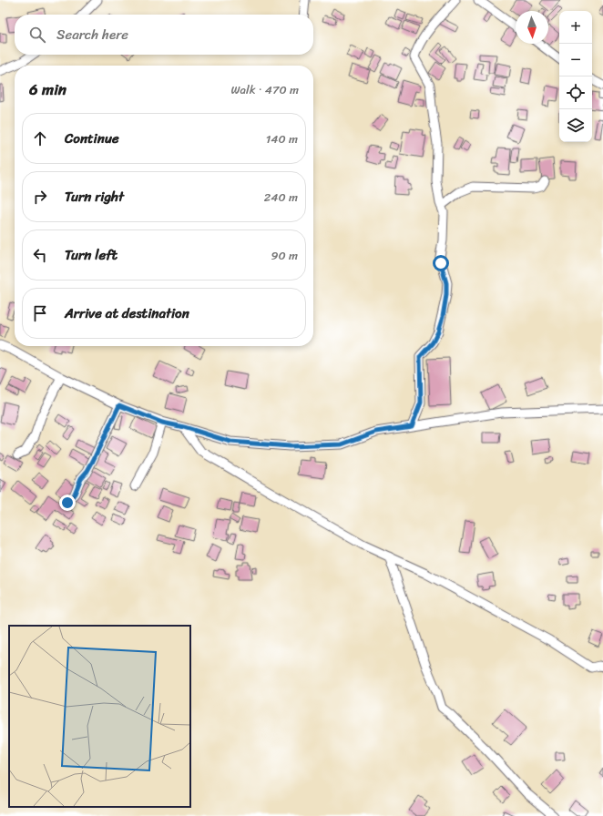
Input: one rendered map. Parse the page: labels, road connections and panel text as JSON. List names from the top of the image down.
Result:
{
  "north": "bottom",
  "page": {
    "map_buttons": ["+", "−"],
    "search": "Search here",
    "heading": ["6 min", "Walk · 470 m"],
    "list": [
      ["Continue", "140 m"],
      ["Turn right", "240 m"],
      ["Turn left", "90 m"],
      "Arrive at destination"
    ]
  }
}
